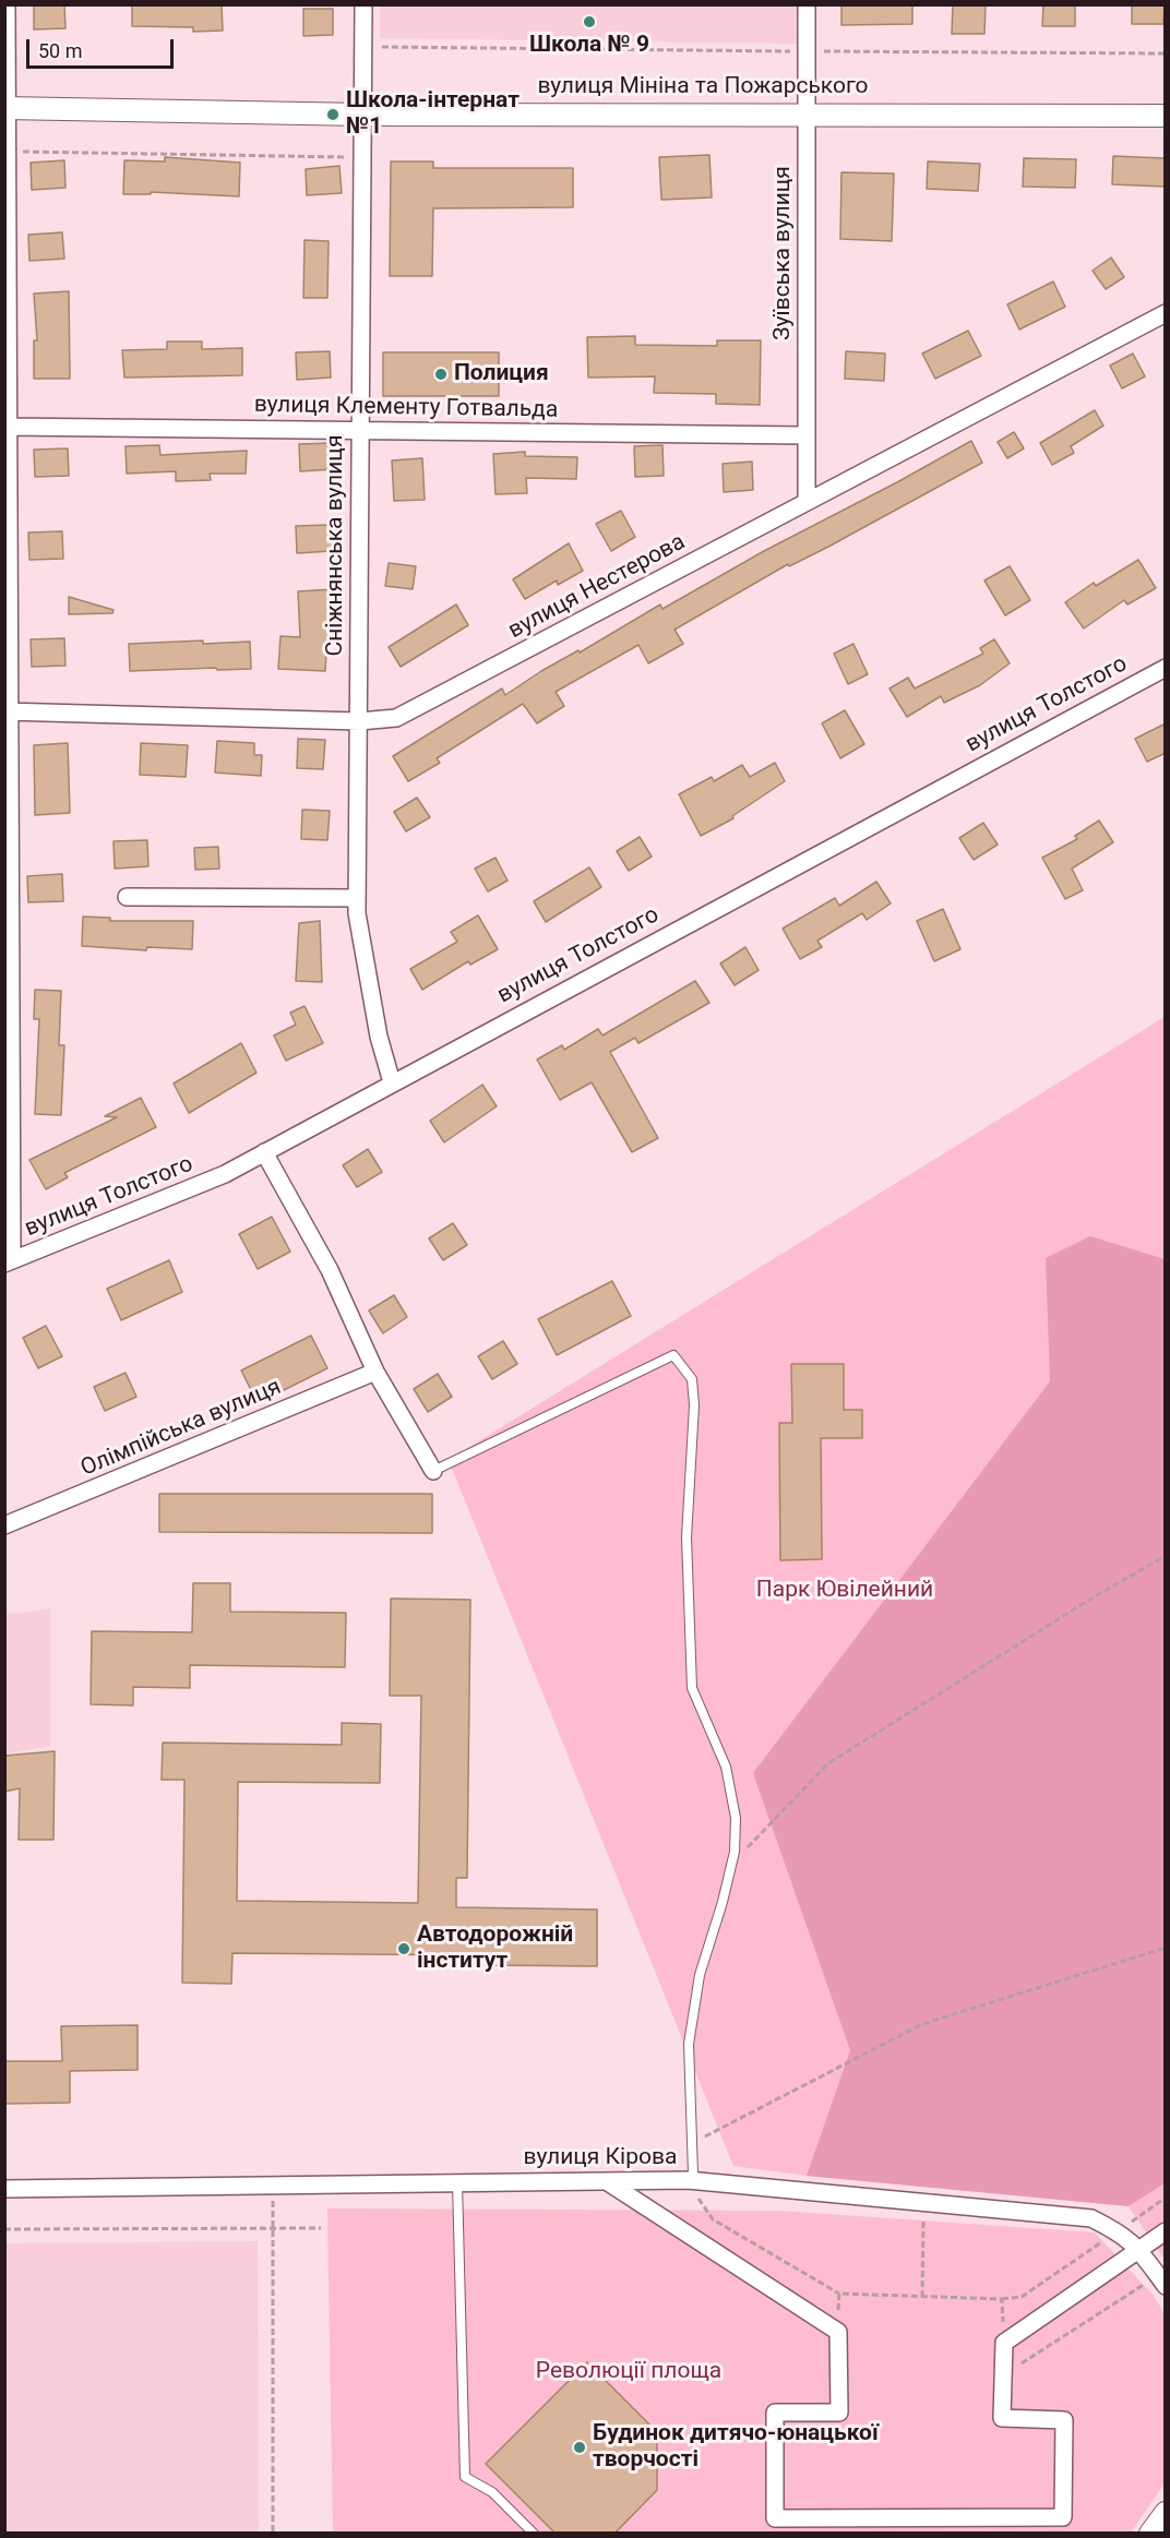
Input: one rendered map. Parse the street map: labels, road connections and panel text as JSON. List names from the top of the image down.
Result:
{
  "streets": {
    "street": [
      "вулиця Мініна та Пожарського",
      "Зуївська вулиця",
      "вулиця Клементу Готвальда",
      "Сніжнянська вулиця",
      "вулиця Нестерова",
      "вулиця Толстого",
      "Олімпійська вулиця",
      "вулиця Кірова"
    ]
  },
  "crossings": [
    ["вулиця Мініна та Пожарського", "Зуївська вулиця"],
    ["вулиця Мініна та Пожарського", "Сніжнянська вулиця"],
    ["Зуївська вулиця", "вулиця Клементу Готвальда"],
    ["Зуївська вулиця", "вулиця Нестерова"],
    ["вулиця Клементу Готвальда", "Сніжнянська вулиця"],
    ["Сніжнянська вулиця", "вулиця Нестерова"],
    ["Сніжнянська вулиця", "вулиця Толстого"]
  ],
  "parks": ["Парк Ювілейний", "Революції площа"],
  "places": [
    "Школа № 9",
    "Школа-інтернат №1",
    "Полиция",
    "Автодорожній інститут",
    "Будинок дитячо-юнацької творчості"
  ],
  "scale_bar": "50 m"
}
